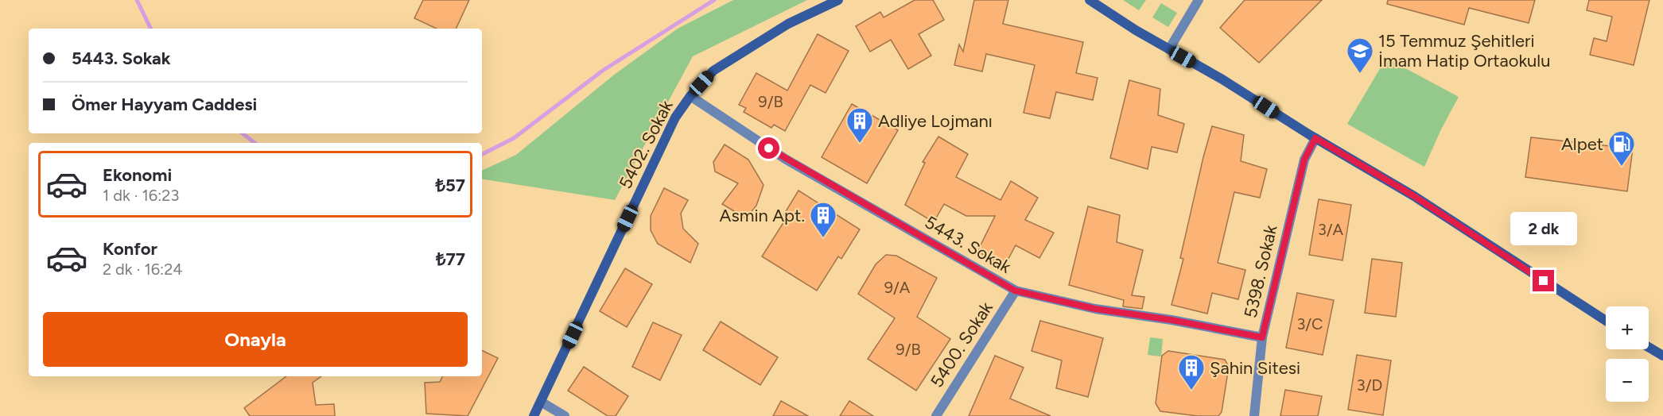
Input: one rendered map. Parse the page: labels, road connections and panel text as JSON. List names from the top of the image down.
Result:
{
  "streets": {
    "street": [
      "5402. Sokak",
      "5443. Sokak",
      "5398. Sokak",
      "5400. Sokak"
    ]
  },
  "crossings": [
    ["5402. Sokak", "5443. Sokak"],
    ["5443. Sokak", "5398. Sokak"],
    ["5443. Sokak", "5400. Sokak"]
  ],
  "places": {
    "school or university": ["15 Temmuz Şehitleri İmam Hatip Ortaokulu"],
    "building": ["Adliye Lojmanı", "Asmin Apt.", "Şahin Sitesi"],
    "fuel station": ["Alpet"]
  },
  "house_numbers": [
    "9/B",
    "3/A",
    "9/A",
    "3/C",
    "9/B",
    "3/D"
  ],
  "page": {
    "banner": ["5443. Sokak", "Ömer Hayyam Caddesi"],
    "list": [
      {
        "name": "Ekonomi",
        "note": "1 dk · 16:23",
        "value": "₺57"
      },
      {
        "name": "Konfor",
        "note": "2 dk · 16:24",
        "value": "₺77"
      }
    ],
    "bubble": "2 dk",
    "buttons": "Onayla",
    "map_buttons": ["+", "−"]
  }
}
